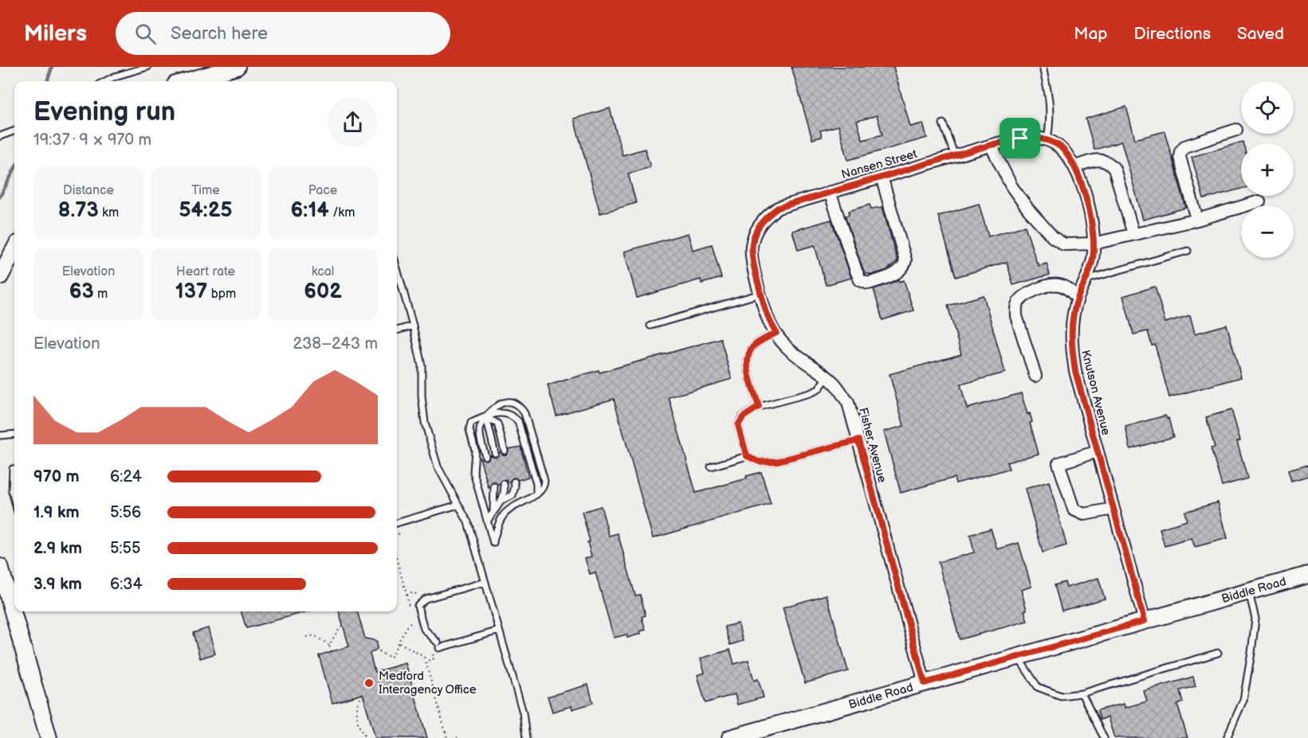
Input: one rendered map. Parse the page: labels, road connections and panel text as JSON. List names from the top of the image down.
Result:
{
  "streets": {
    "main road": ["Biddle Road"],
    "street": ["Nansen Street", "Knutson Avenue", "Fisher Avenue"]
  },
  "crossings": [
    ["Nansen Street", "Knutson Avenue"],
    ["Nansen Street", "Fisher Avenue"],
    ["Knutson Avenue", "Biddle Road"],
    ["Fisher Avenue", "Biddle Road"]
  ],
  "places": ["Medford Interagency Office"],
  "page": {
    "header": "Milers",
    "search": "Search here",
    "nav": ["Map", "Directions", "Saved"],
    "map_buttons": ["+", "−"],
    "heading": ["Evening run", "19:37 · 9 × 970 m"],
    "stats": [
      ["Distance", "8.73 km"],
      ["Time", "54:25"],
      ["Pace", "6:14 /km"],
      ["Elevation", "63 m"],
      ["Heart rate", "137 bpm"],
      ["kcal", "602"]
    ],
    "chart": ["Elevation", "238–243 m"],
    "list": [
      {
        "name": "970 m",
        "note": "6:24"
      },
      {
        "name": "1.9 km",
        "note": "5:56"
      },
      {
        "name": "2.9 km",
        "note": "5:55"
      },
      {
        "name": "3.9 km",
        "note": "6:34"
      }
    ]
  }
}
